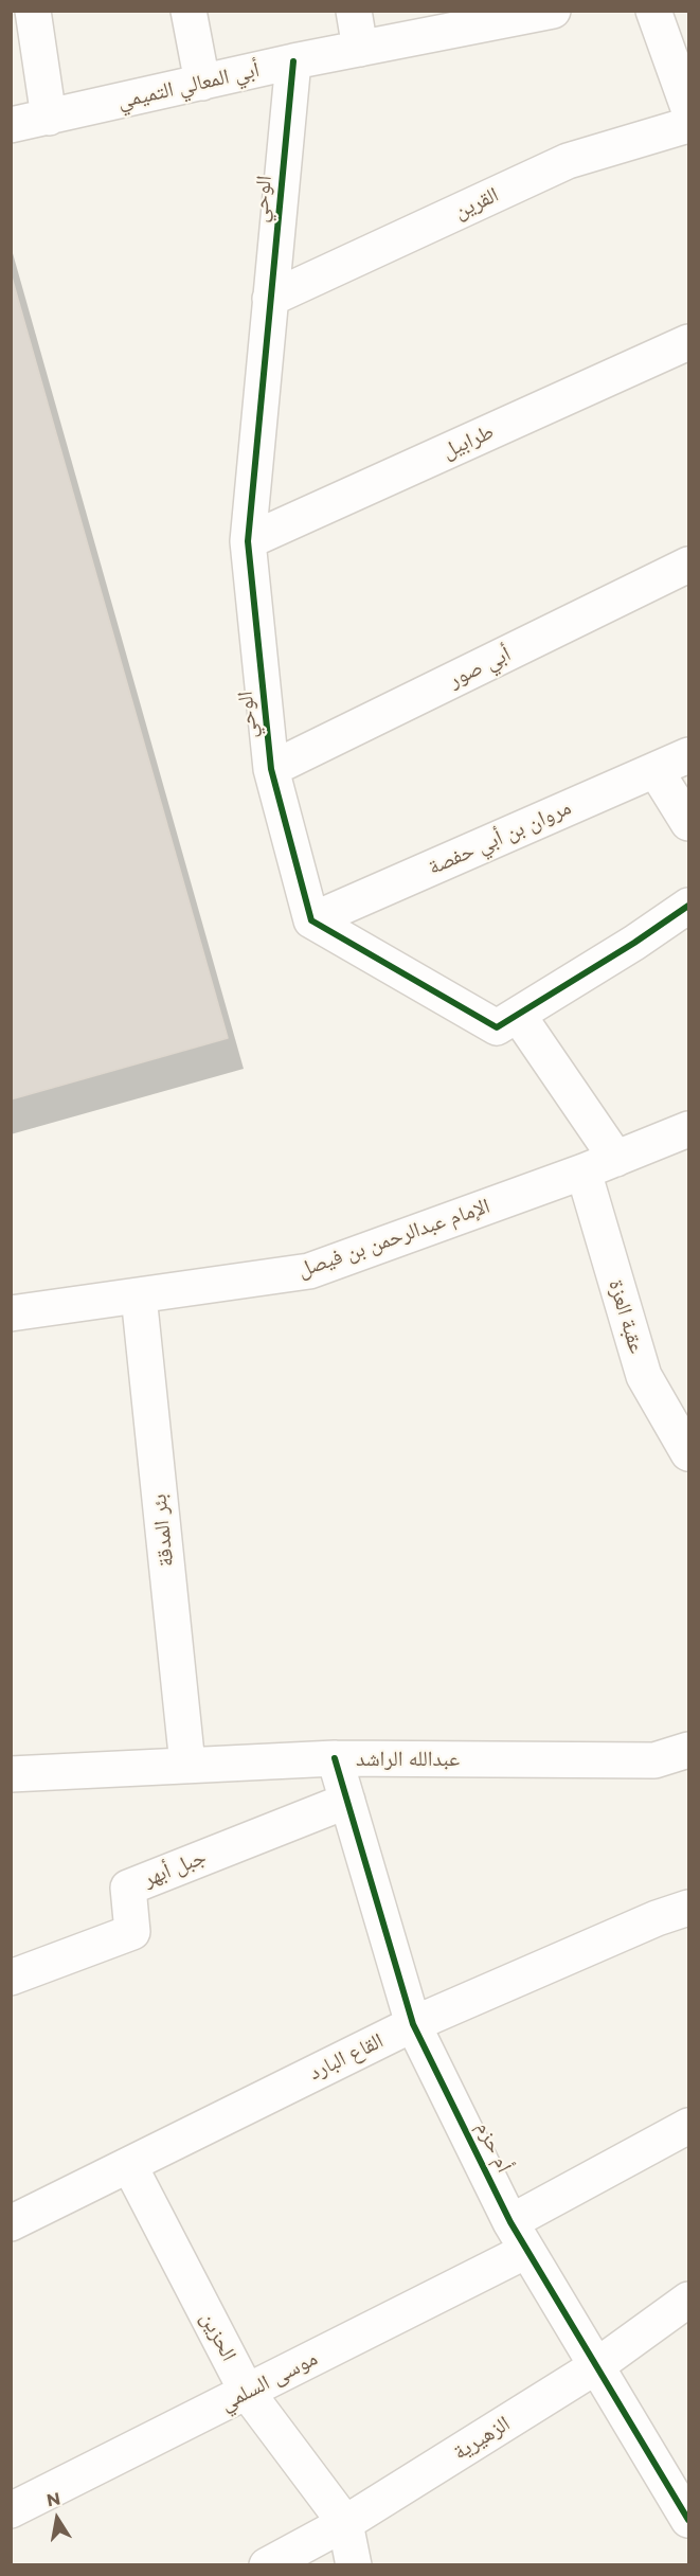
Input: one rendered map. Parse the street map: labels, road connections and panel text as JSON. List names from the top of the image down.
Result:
{
  "streets": {
    "street": [
      "أبي المعالي التميمي",
      "الوحي",
      "القرين",
      "طرابيل",
      "أبي صور",
      "مروان بن أبي حفصة",
      "الإمام عبدالرحمن بن فيصل",
      "عقبة العزة",
      "بئر المدقة",
      "عبدالله الراشد",
      "جبل أبهر",
      "القاع البارد",
      "أم حزم",
      "الحزين",
      "موسى السلمي",
      "الزهيرية"
    ]
  },
  "crossings": [
    ["أبي المعالي التميمي", "الوحي"],
    ["الوحي", "القرين"],
    ["الوحي", "طرابيل"],
    ["الوحي", "أبي صور"],
    ["الوحي", "مروان بن أبي حفصة"],
    ["الإمام عبدالرحمن بن فيصل", "عقبة العزة"],
    ["الإمام عبدالرحمن بن فيصل", "بئر المدقة"],
    ["بئر المدقة", "عبدالله الراشد"],
    ["عبدالله الراشد", "أم حزم"],
    ["جبل أبهر", "أم حزم"],
    ["القاع البارد", "أم حزم"],
    ["القاع البارد", "الحزين"],
    ["أم حزم", "موسى السلمي"],
    ["أم حزم", "الزهيرية"],
    ["الحزين", "موسى السلمي"],
    ["الحزين", "الزهيرية"]
  ],
  "north": "top"
}
